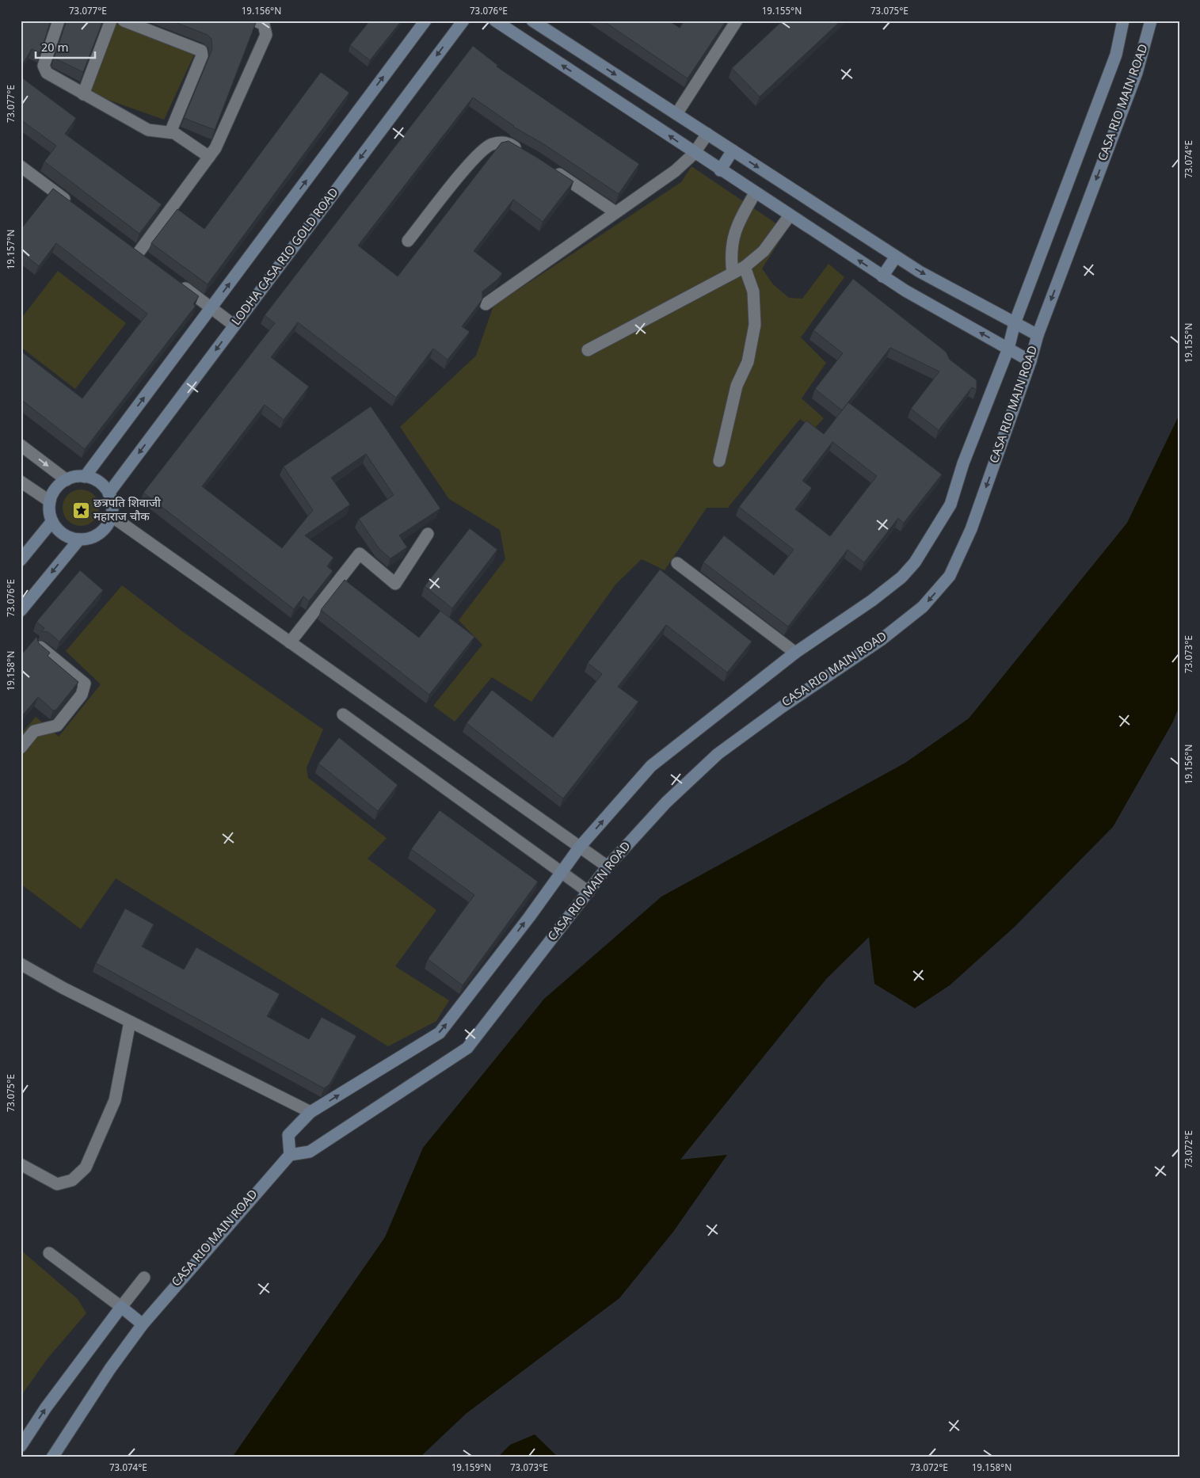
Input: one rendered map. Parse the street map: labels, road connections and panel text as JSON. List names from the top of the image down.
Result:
{
  "streets": {
    "street": ["CASA RIO MAIN ROAD", "LODHA CASA RIO GOLD ROAD"]
  },
  "places": {
    "place": ["छत्रपति शिवाजी महाराज चौक"]
  },
  "scale_bar": "20 m",
  "coordinates": [
    "73.077°E",
    "19.156°N",
    "73.076°E",
    "19.155°N",
    "73.075°E",
    "73.074°E",
    "19.157°N",
    "73.073°E",
    "19.158°N",
    "73.072°E",
    "19.159°N"
  ]
}
